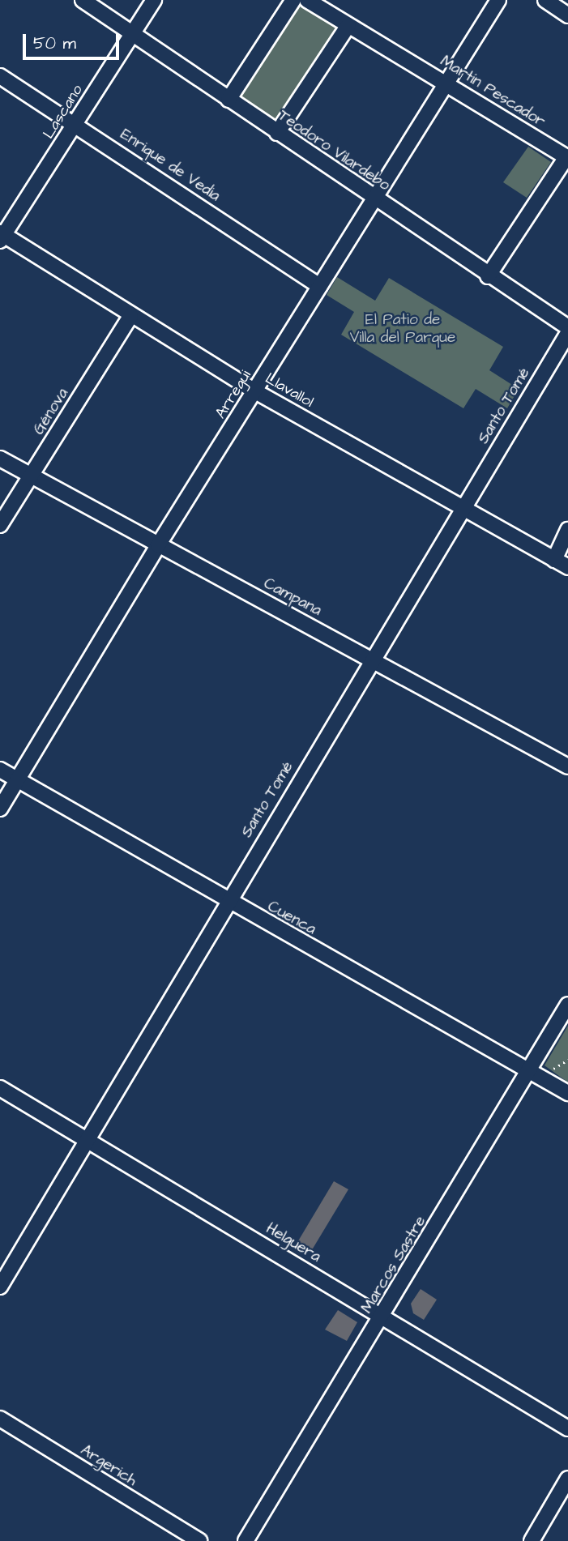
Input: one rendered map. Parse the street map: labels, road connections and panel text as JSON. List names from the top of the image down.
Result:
{
  "streets": {
    "street": [
      "Martín Pescador",
      "Lascano",
      "Teodoro Vilardebo",
      "Enrique de Vedia",
      "Llavallol",
      "Arregui",
      "Santo Tomé",
      "Génova",
      "Campana",
      "Cuenca",
      "Helguera",
      "Marcos Sastre",
      "Argerich"
    ]
  },
  "crossings": [
    ["Martín Pescador", "Teodoro Vilardebo"],
    ["Martín Pescador", "Arregui"],
    ["Lascano", "Teodoro Vilardebo"],
    ["Lascano", "Enrique de Vedia"],
    ["Lascano", "Llavallol"],
    ["Teodoro Vilardebo", "Arregui"],
    ["Enrique de Vedia", "Arregui"],
    ["Llavallol", "Arregui"],
    ["Llavallol", "Santo Tomé"],
    ["Llavallol", "Génova"],
    ["Arregui", "Campana"],
    ["Arregui", "Cuenca"],
    ["Santo Tomé", "Campana"],
    ["Santo Tomé", "Cuenca"],
    ["Santo Tomé", "Helguera"],
    ["Génova", "Campana"],
    ["Cuenca", "Marcos Sastre"],
    ["Helguera", "Marcos Sastre"]
  ],
  "parks": ["El Patio de Villa del Parque"],
  "scale_bar": "50 m"
}
